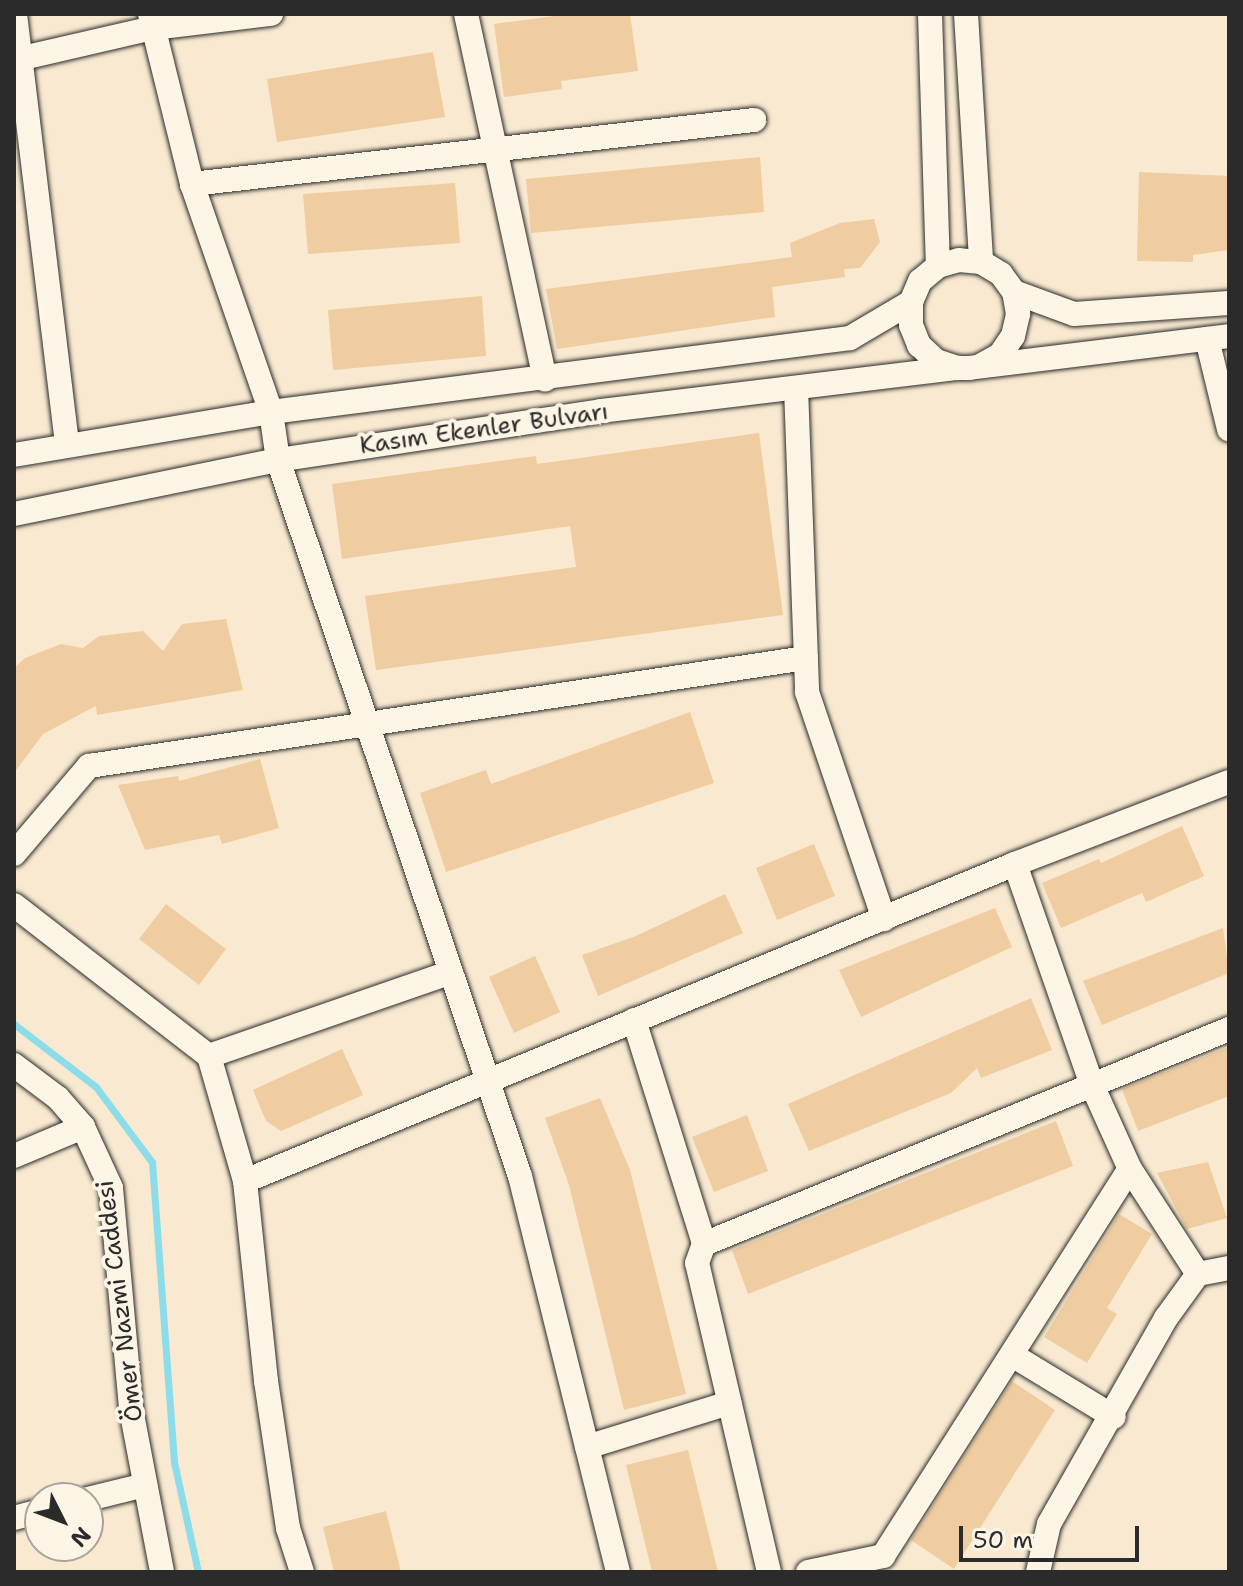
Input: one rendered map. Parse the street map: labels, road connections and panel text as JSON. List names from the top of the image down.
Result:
{
  "streets": {
    "street": ["Kasım Ekenler Bulvarı", "Ömer Nazmi Caddesi"]
  },
  "scale_bar": "50 m",
  "north": "bottom right"
}
